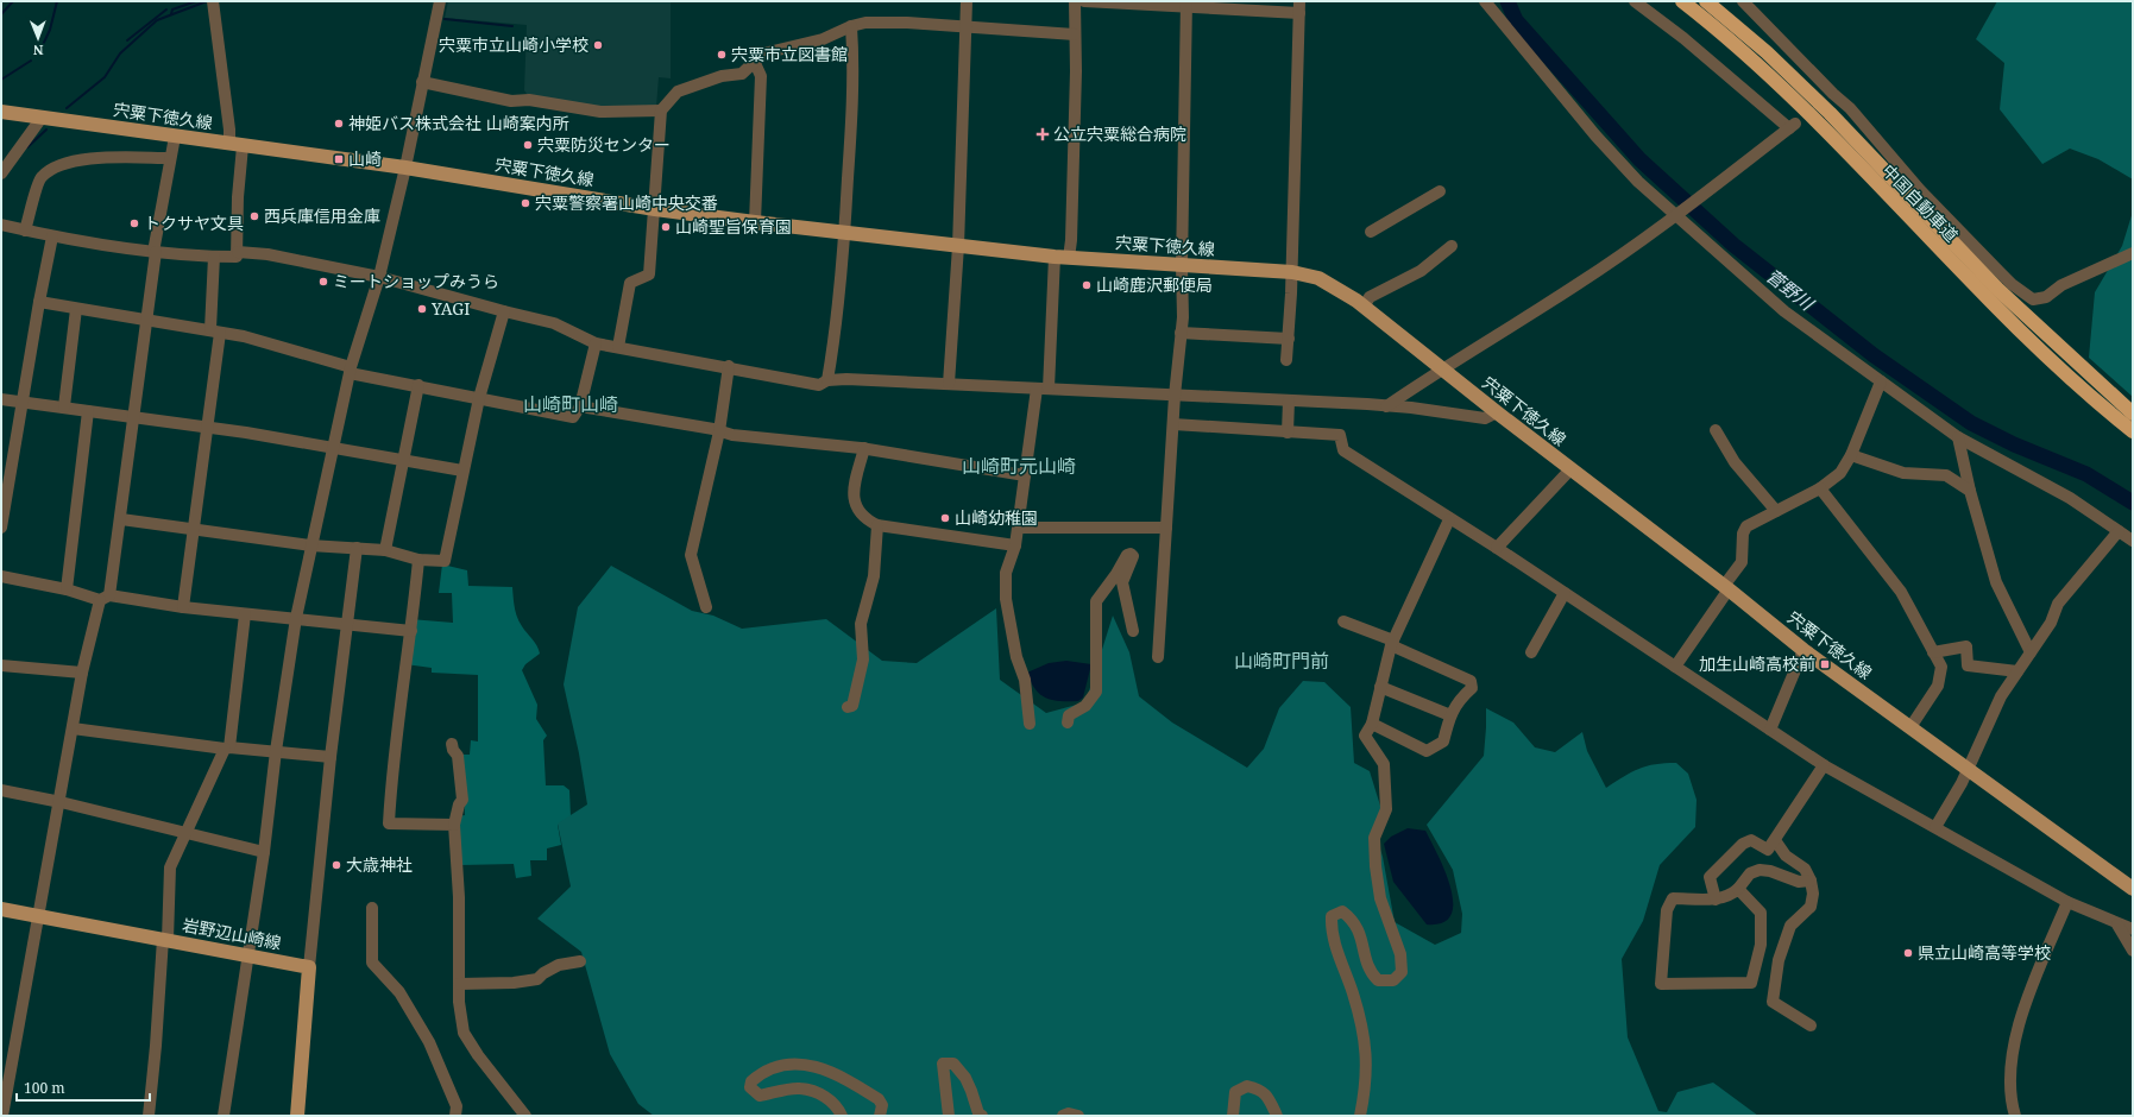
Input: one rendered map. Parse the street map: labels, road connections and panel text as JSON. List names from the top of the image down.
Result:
{
  "streets": {
    "highway": ["中国自動車道"],
    "main road": ["宍粟下徳久線", "岩野辺山崎線"]
  },
  "districts": ["山崎町山崎", "山崎町元山崎", "山崎町門前"],
  "water": ["菅野川"],
  "places": {
    "other": [
      "宍粟市立山崎小学校",
      "宍粟市立図書館",
      "神姫バス株式会社 山崎案内所",
      "宍粟防災センター",
      "宍粟警察署山崎中央交番",
      "西兵庫信用金庫",
      "トクサヤ文具",
      "山崎聖旨保育園",
      "ミートショップみうら",
      "山崎鹿沢郵便局",
      "YAGI",
      "山崎幼稚園",
      "大歳神社",
      "県立山崎高等学校"
    ],
    "health": ["公立宍粟総合病院"],
    "transit": ["山崎", "加生山崎高校前"]
  },
  "scale_bar": "100 m",
  "north": "bottom"
}
